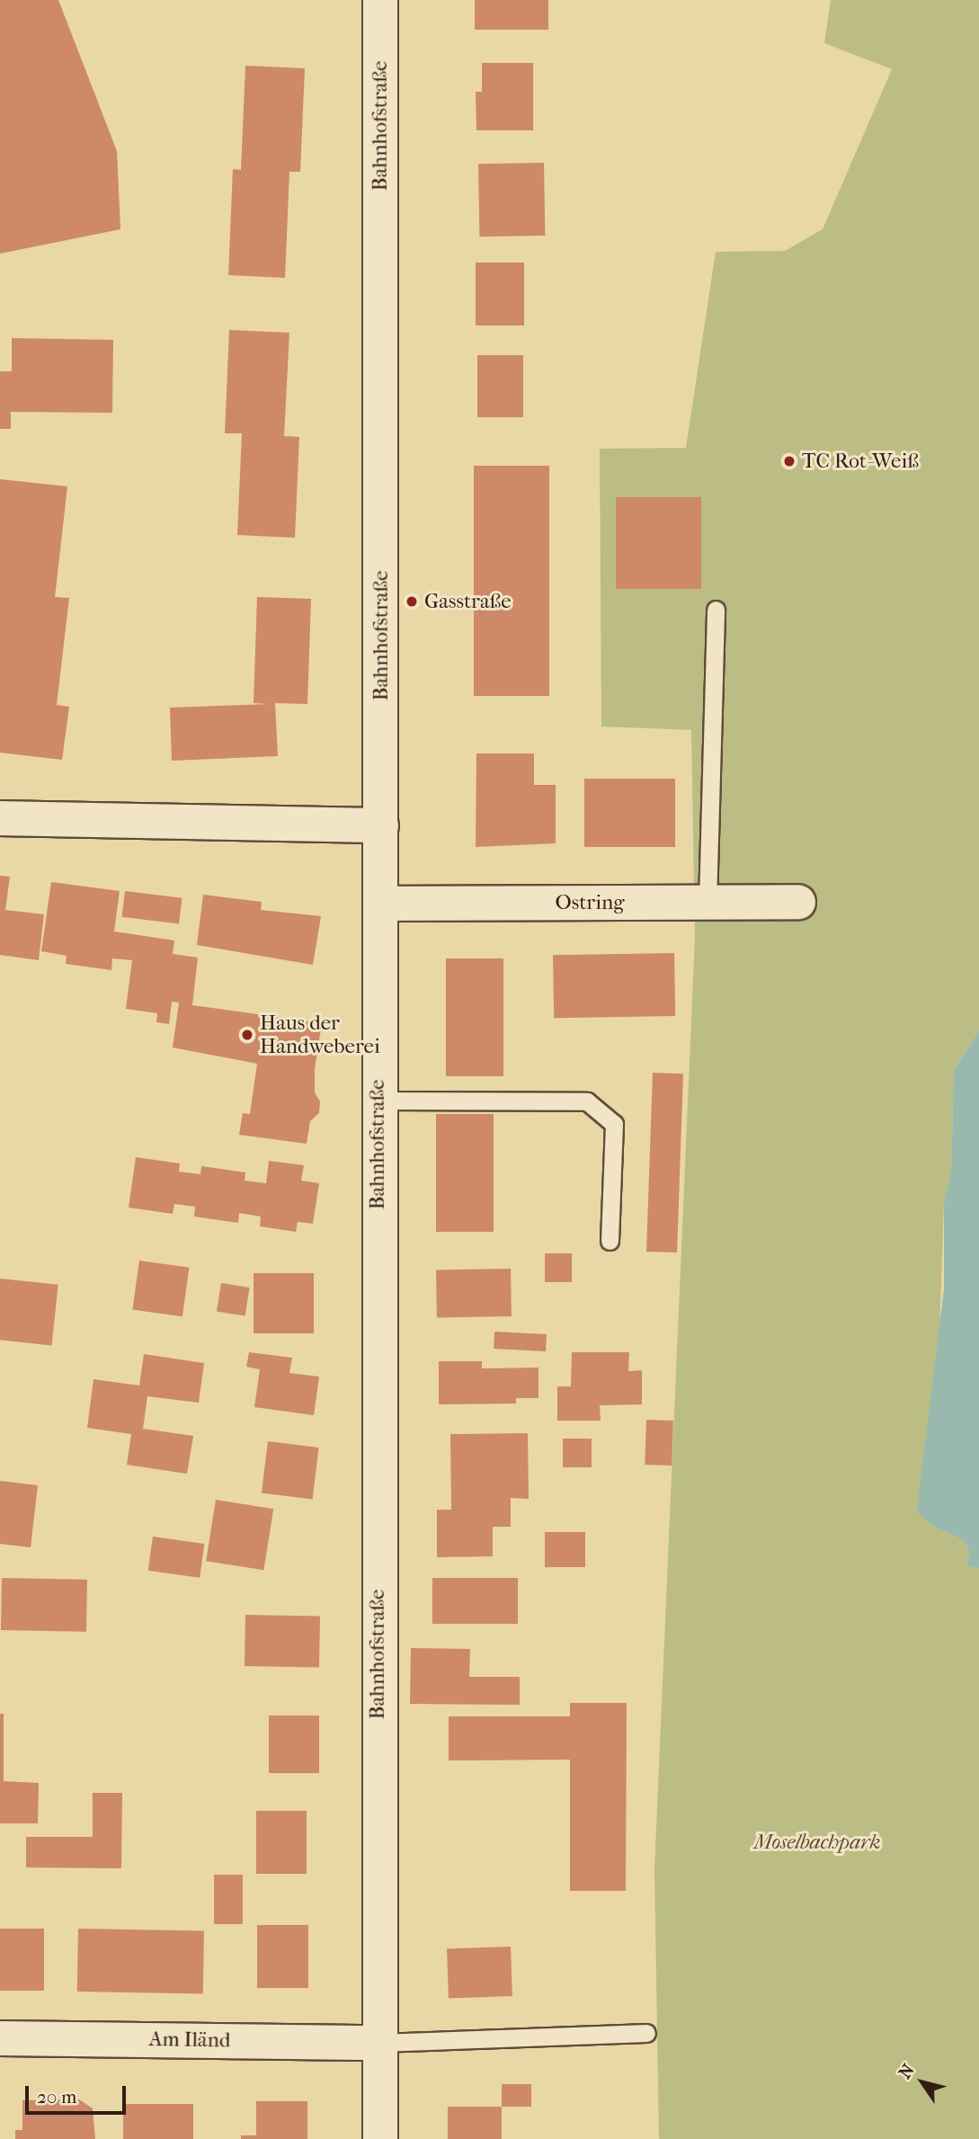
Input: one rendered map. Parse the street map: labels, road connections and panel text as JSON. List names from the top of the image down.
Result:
{
  "streets": {
    "street": ["Bahnhofstraße", "Ostring", "Am Iländ"]
  },
  "crossings": [
    ["Bahnhofstraße", "Ostring"],
    ["Bahnhofstraße", "Am Iländ"]
  ],
  "parks": ["Moselbachpark"],
  "places": ["TC Rot-Weiß", "Gasstraße", "Haus der Handweberei"],
  "scale_bar": "20 m",
  "north": "top left"
}
